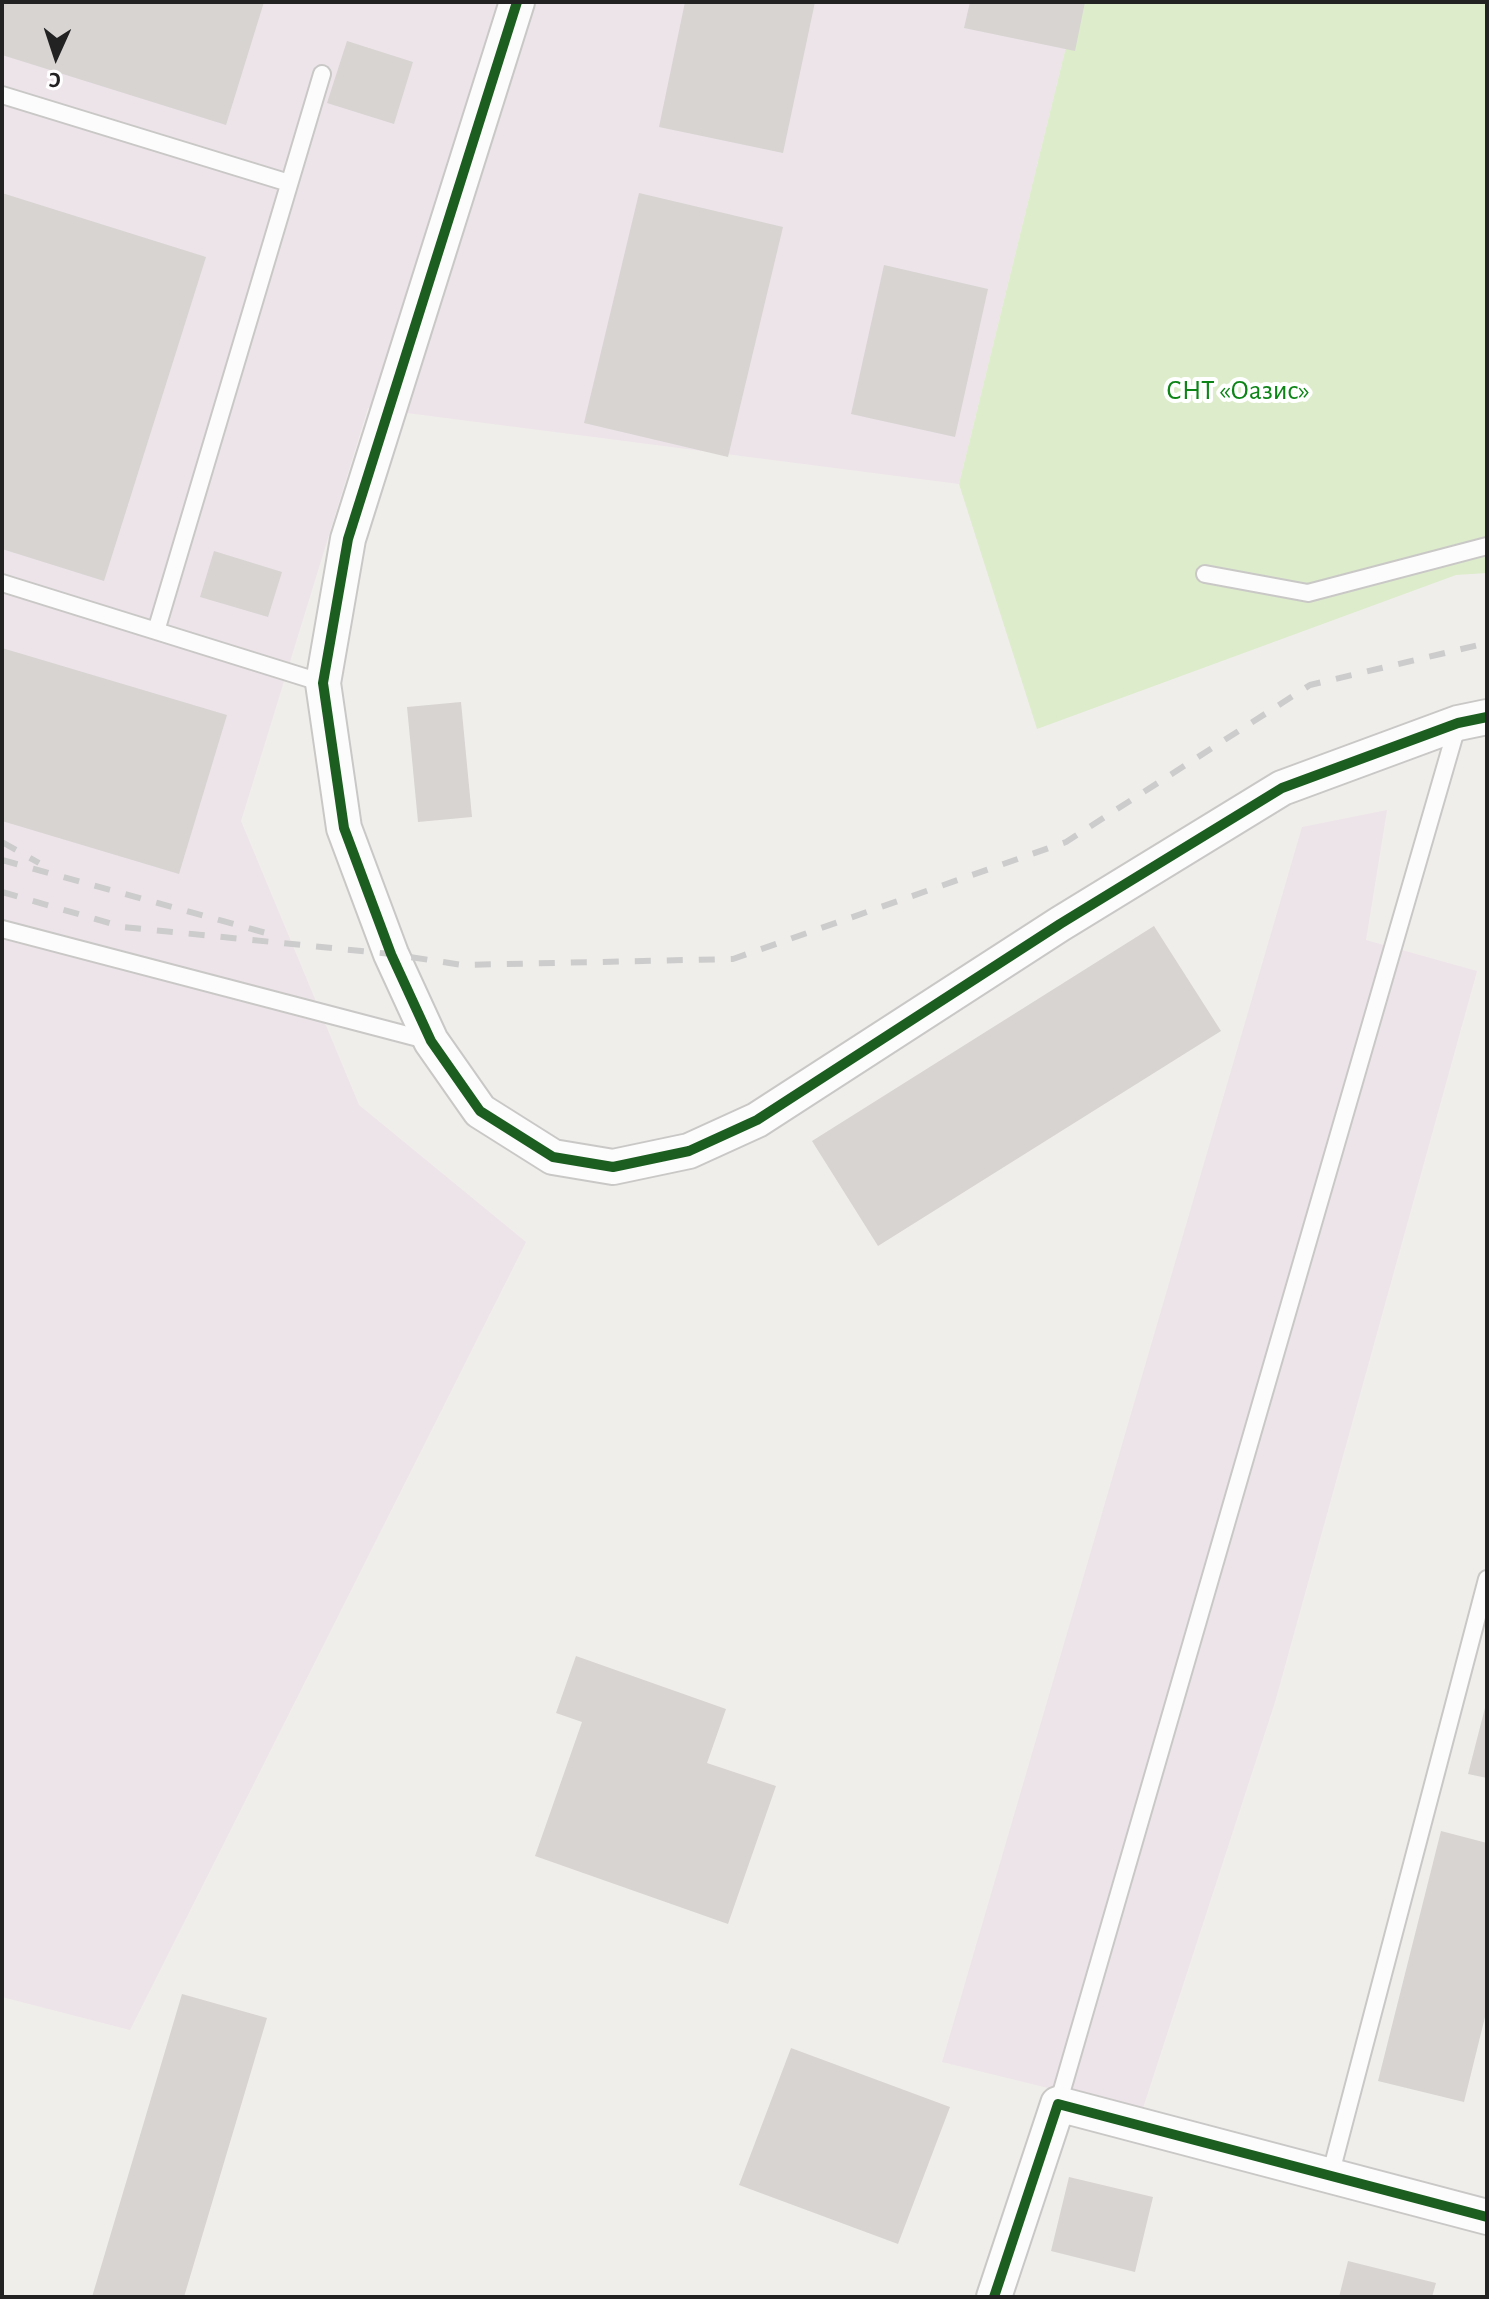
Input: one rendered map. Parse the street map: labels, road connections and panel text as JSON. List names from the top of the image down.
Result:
{
  "parks": ["СНТ «Оазис»"],
  "north": "bottom"
}
